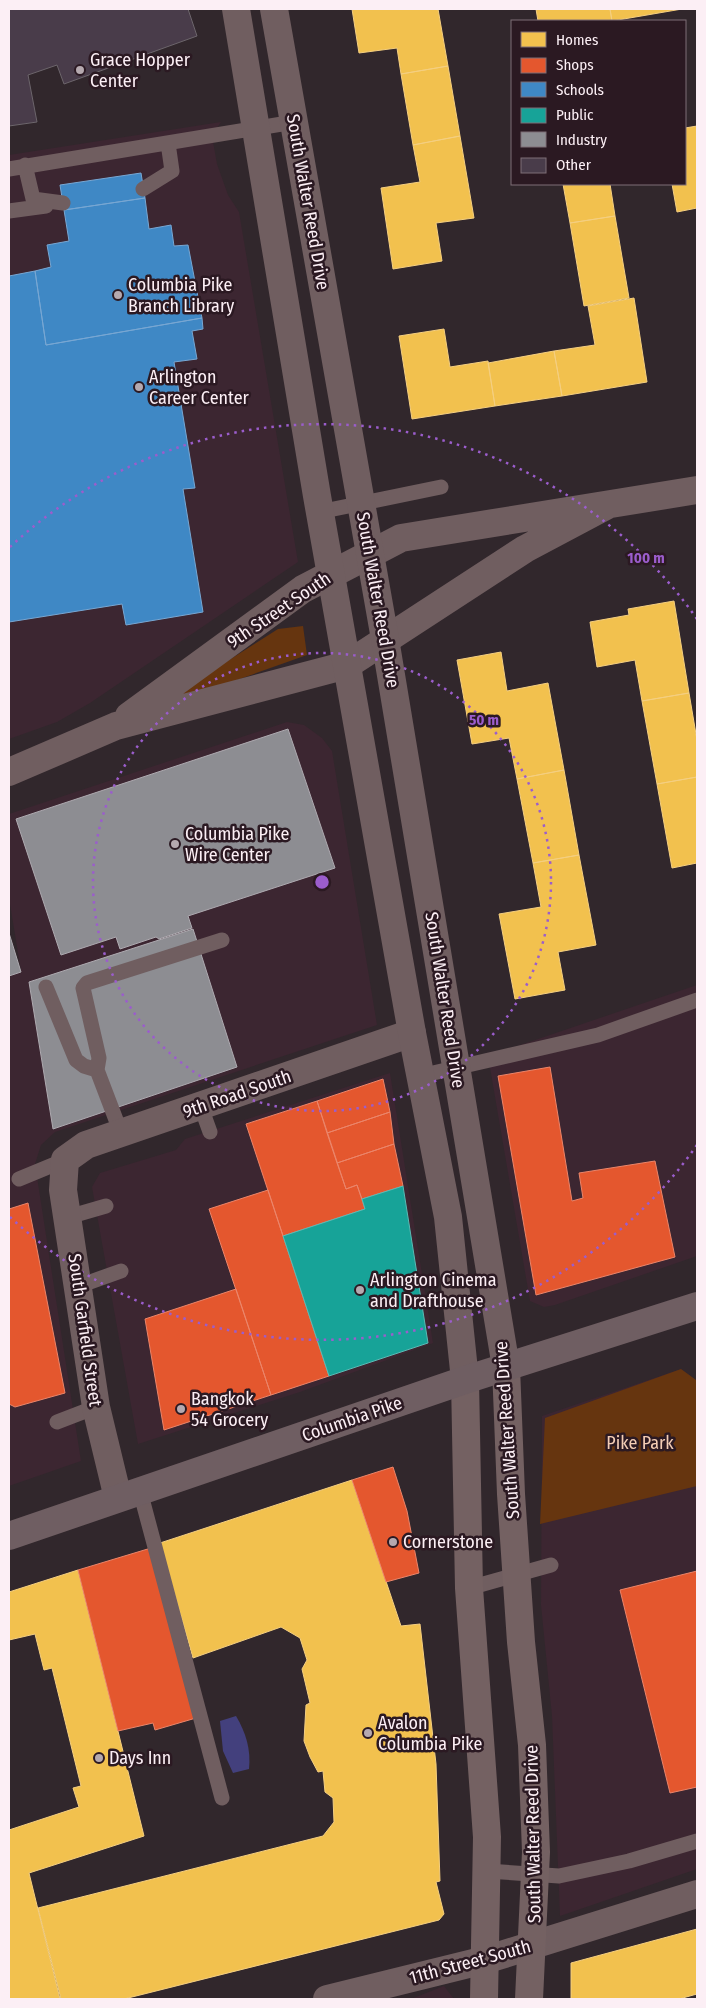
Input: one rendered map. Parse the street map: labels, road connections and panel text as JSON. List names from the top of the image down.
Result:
{
  "streets": {
    "main road": ["South Walter Reed Drive", "Columbia Pike"],
    "street": [
      "9th Street South",
      "9th Road South",
      "South Garfield Street",
      "11th Street South"
    ]
  },
  "crossings": [
    ["South Walter Reed Drive", "9th Street South"],
    ["South Walter Reed Drive", "9th Road South"],
    ["South Walter Reed Drive", "Columbia Pike"],
    ["South Walter Reed Drive", "11th Street South"],
    ["9th Road South", "South Garfield Street"],
    ["South Garfield Street", "Columbia Pike"]
  ],
  "parks": ["Pike Park"],
  "places": [
    "Grace Hopper Center",
    "Columbia Pike Branch Library",
    "Arlington Career Center",
    "Columbia Pike Wire Center",
    "Arlington Cinema and Drafthouse",
    "Bangkok 54 Grocery",
    "Cornerstone",
    "Avalon Columbia Pike",
    "Days Inn"
  ],
  "legend": [
    "Homes",
    "Shops",
    "Schools",
    "Public",
    "Industry",
    "Other"
  ],
  "rings": ["100 m", "50 m"]
}
